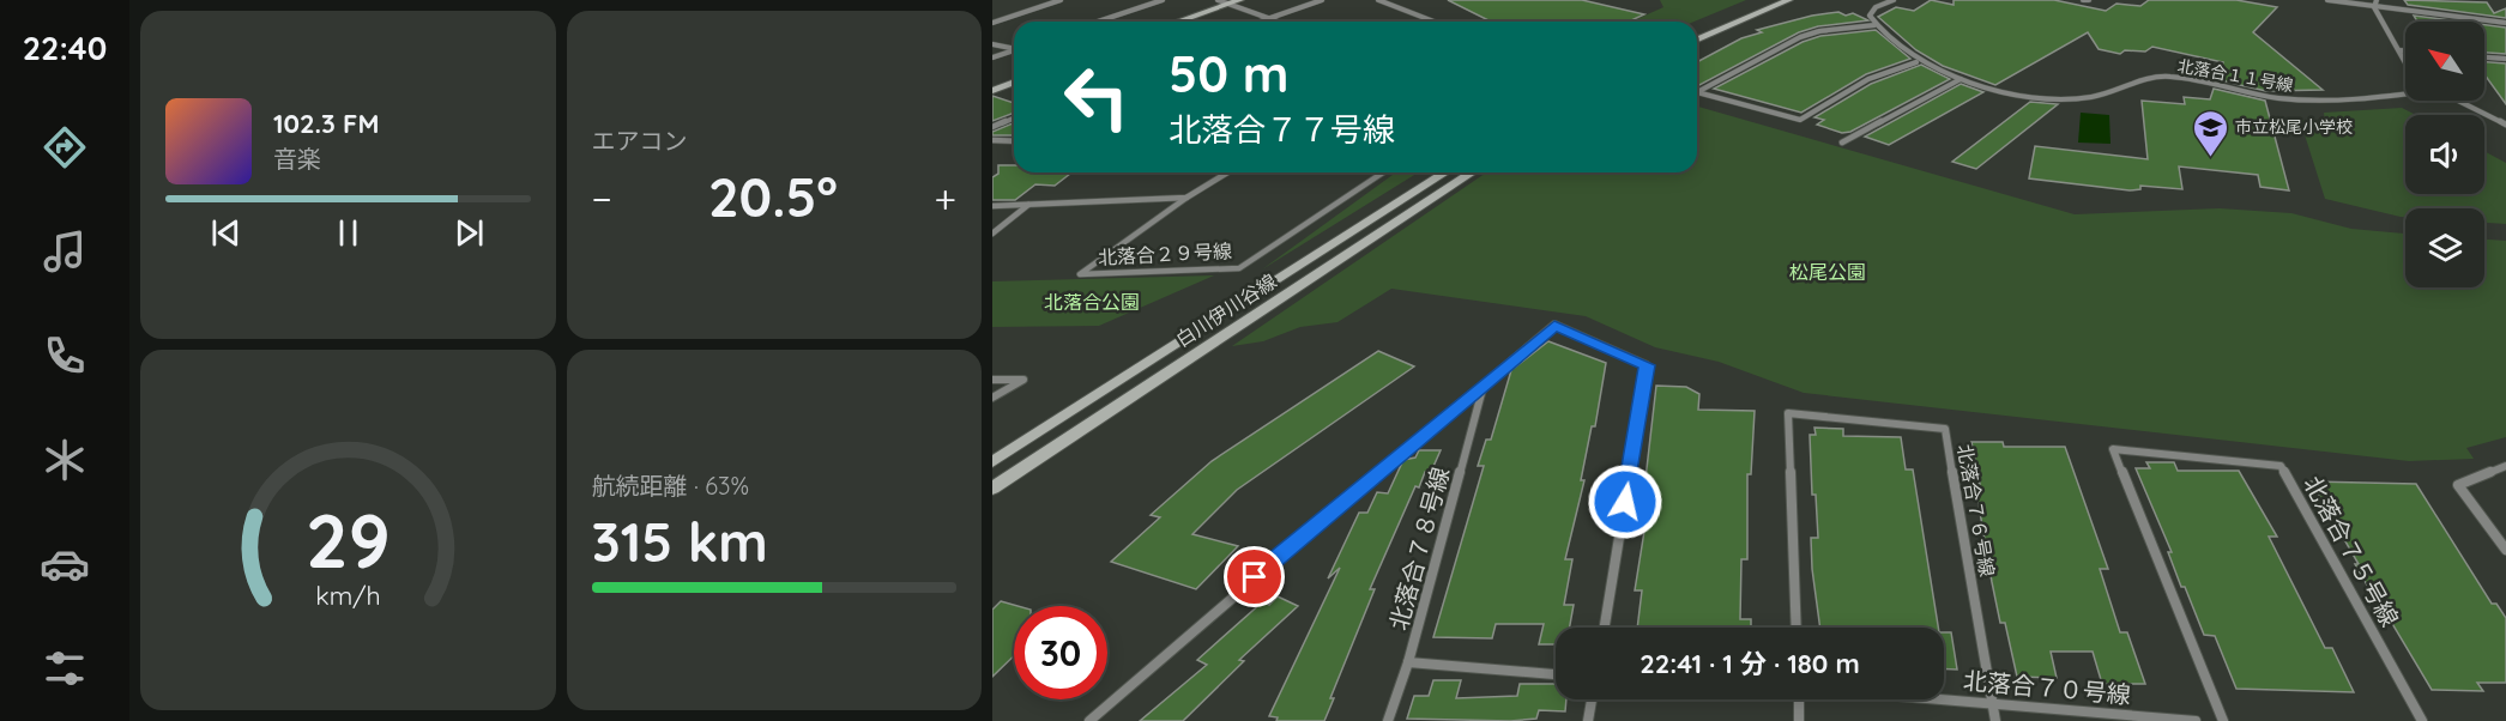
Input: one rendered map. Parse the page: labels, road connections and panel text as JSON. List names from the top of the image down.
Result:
{
  "streets": {
    "street": [
      "北落合１１号線",
      "北落合２９号線",
      "白川伊川谷線",
      "北落合７６号線",
      "北落合７８号線",
      "北落合７５号線",
      "北落合７０号線"
    ]
  },
  "crossings": [
    ["北落合７６号線", "北落合７０号線"]
  ],
  "parks": ["松尾公園", "北落合公園"],
  "places": {
    "school or university": ["市立松尾小学校"]
  },
  "north": "top left",
  "page": {
    "tabs": "22:40",
    "tile": [
      "エアコン",
      ["航続距離 · 63%", "315 km"]
    ],
    "turn": ["50 m", "北落合７７号線"],
    "song": ["102.3 FM", "音楽"],
    "heat": ["−", "20.5°", "+"],
    "limit": "30",
    "trip": "22:41 · 1 分 · 180 m",
    "gauge": ["29", "km/h"]
  }
}
